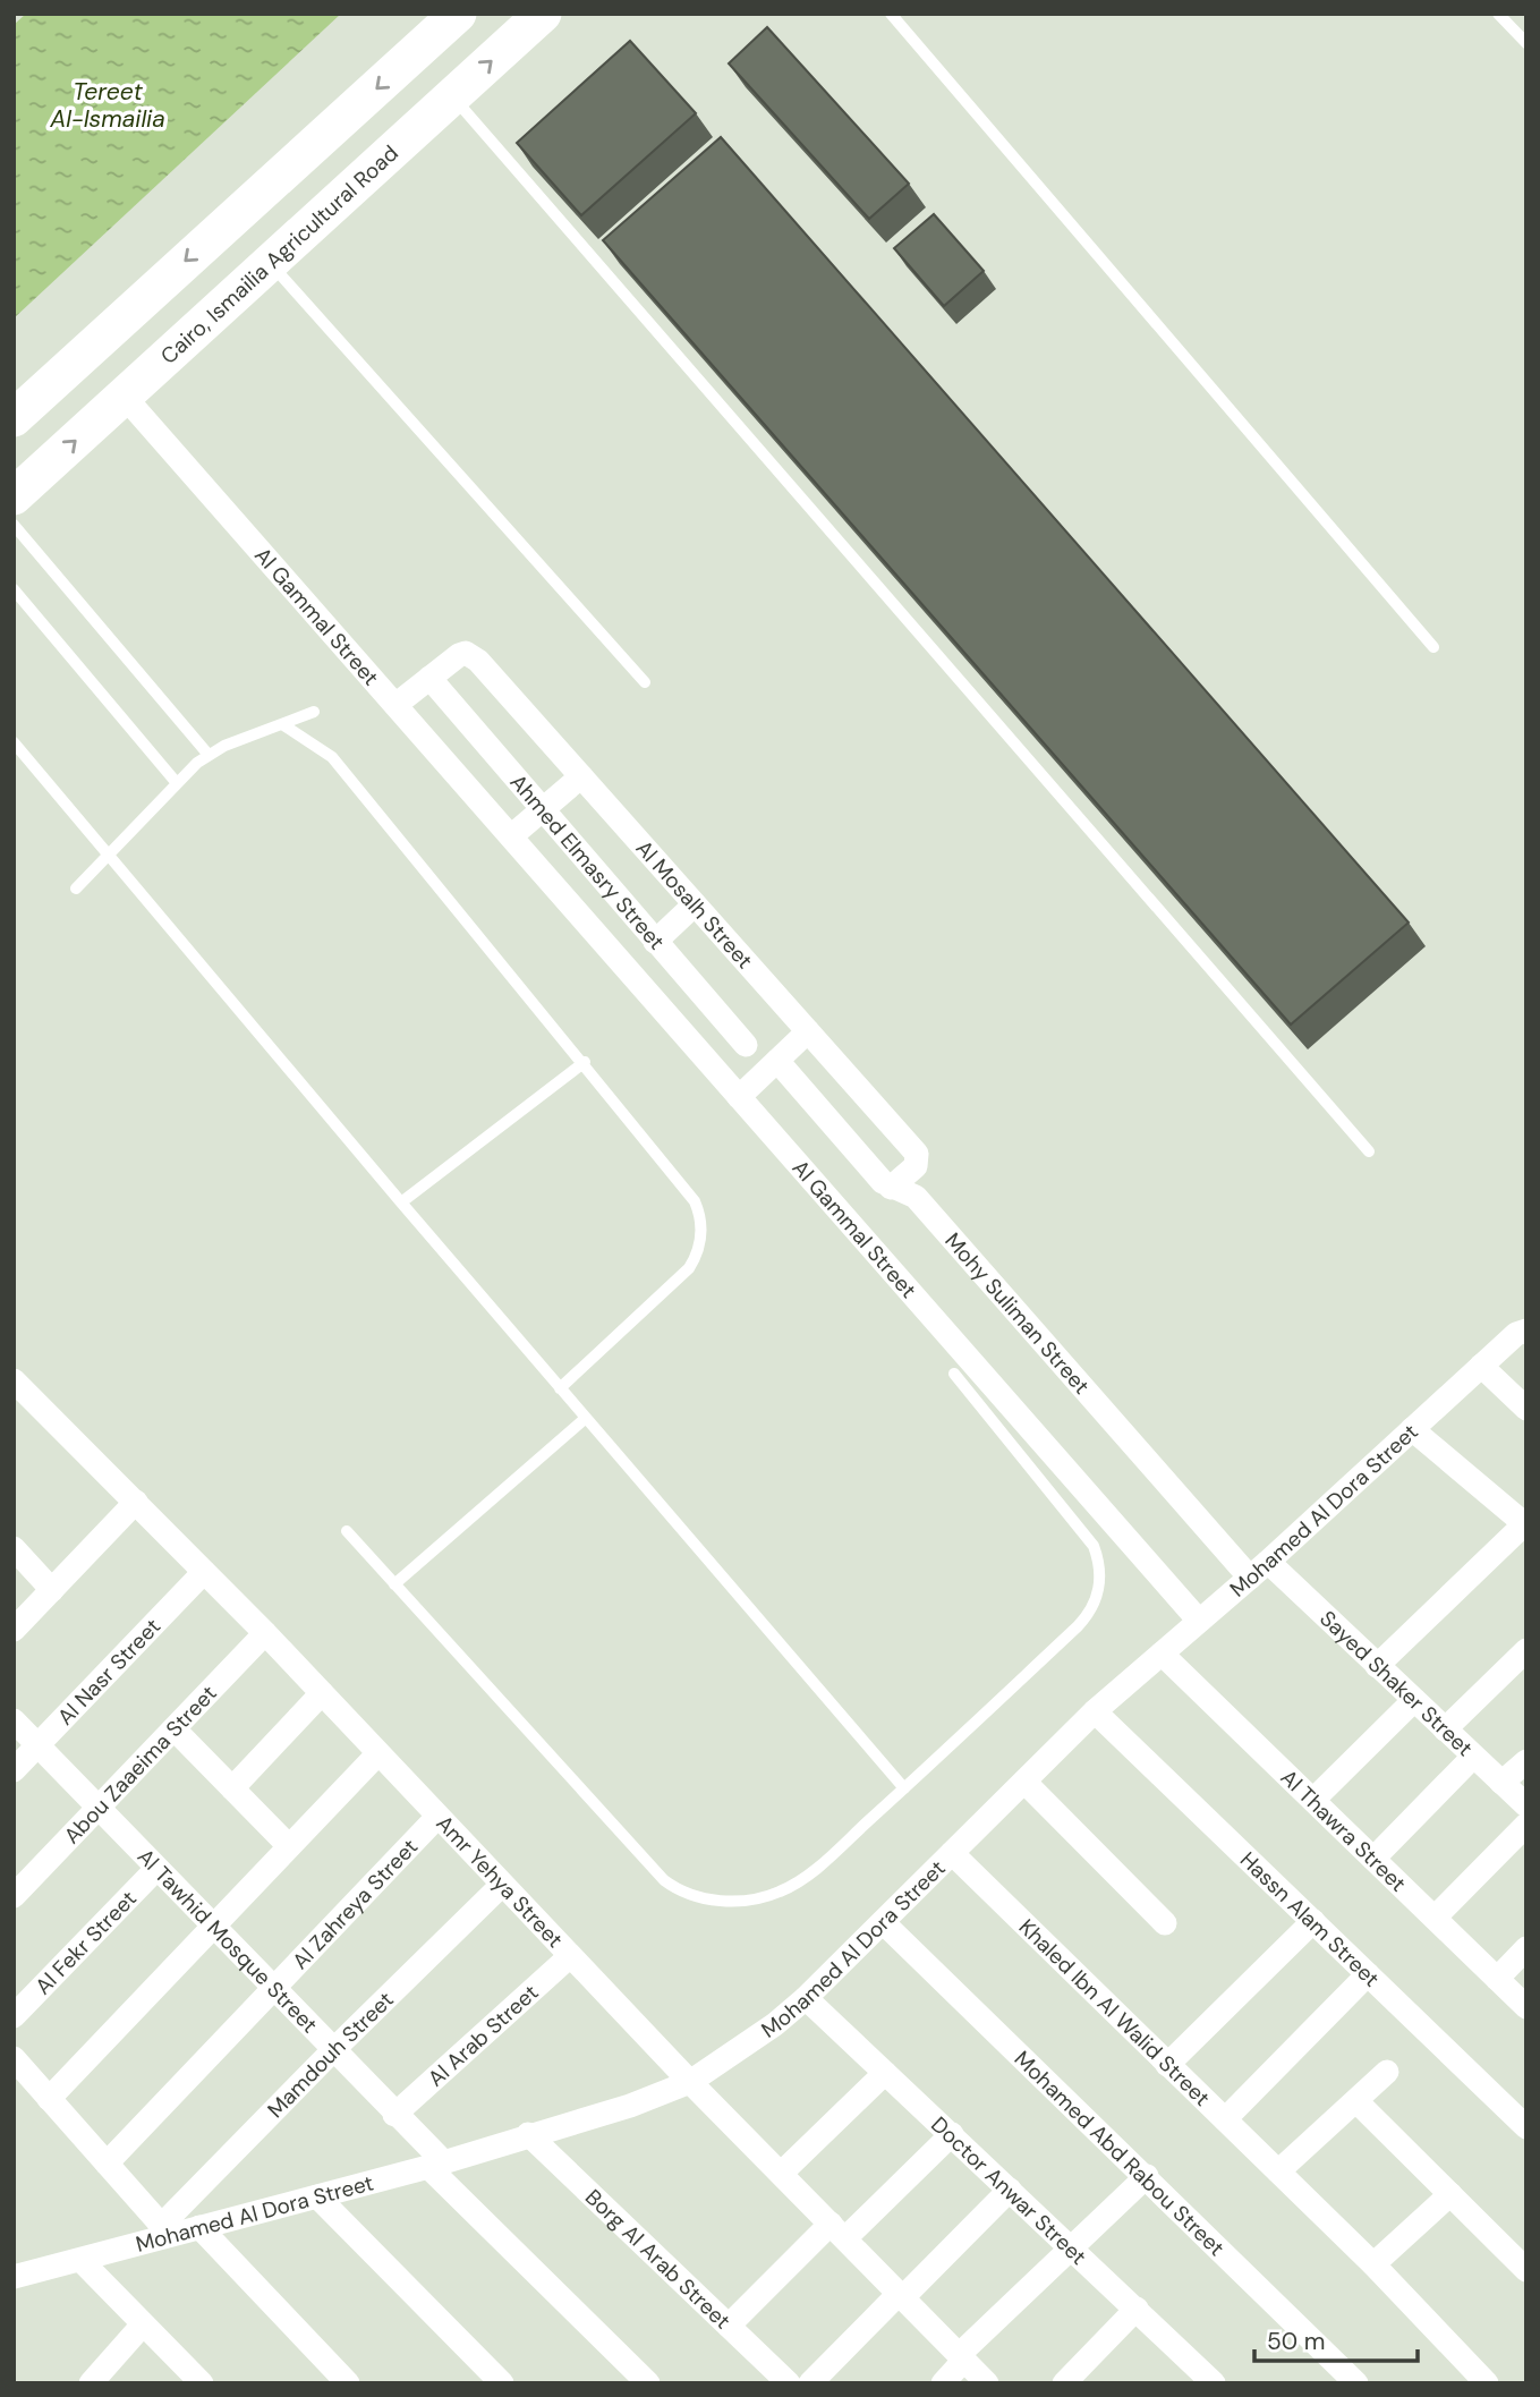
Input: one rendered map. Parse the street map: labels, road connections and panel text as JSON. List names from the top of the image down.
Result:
{
  "streets": {
    "main road": ["Cairo, Ismailia Agricultural Road"],
    "street": [
      "Al Gammal Street",
      "Ahmed Elmasry Street",
      "Al Mosalh Street",
      "Mohy Suliman Street",
      "Mohamed Al Dora Street",
      "Al Nasr Street",
      "Sayed Shaker Street",
      "Abou Zaaeima Street",
      "Al Thawra Street",
      "Amr Yehya Street",
      "Al Zahreya Street",
      "Hassn Alam Street",
      "Al Tawhid Mosque Street",
      "Al Fekr Street",
      "Khaled Ibn Al Walid Street",
      "Al Arab Street",
      "Mamdouh Street",
      "Mohamed Abd Rabou Street",
      "Doctor Anwar Street",
      "Borg Al Arab Street"
    ]
  },
  "crossings": [
    ["Cairo, Ismailia Agricultural Road", "Al Gammal Street"],
    ["Al Gammal Street", "Al Mosalh Street"],
    ["Al Gammal Street", "Mohamed Al Dora Street"],
    ["Ahmed Elmasry Street", "Al Mosalh Street"],
    ["Al Mosalh Street", "Mohy Suliman Street"],
    ["Mohy Suliman Street", "Mohamed Al Dora Street"],
    ["Mohy Suliman Street", "Sayed Shaker Street"],
    ["Mohamed Al Dora Street", "Sayed Shaker Street"],
    ["Mohamed Al Dora Street", "Al Thawra Street"],
    ["Mohamed Al Dora Street", "Amr Yehya Street"],
    ["Mohamed Al Dora Street", "Hassn Alam Street"],
    ["Mohamed Al Dora Street", "Al Tawhid Mosque Street"],
    ["Mohamed Al Dora Street", "Khaled Ibn Al Walid Street"],
    ["Mohamed Al Dora Street", "Mamdouh Street"],
    ["Mohamed Al Dora Street", "Mohamed Abd Rabou Street"],
    ["Mohamed Al Dora Street", "Doctor Anwar Street"],
    ["Mohamed Al Dora Street", "Borg Al Arab Street"],
    ["Al Nasr Street", "Amr Yehya Street"],
    ["Al Nasr Street", "Al Tawhid Mosque Street"],
    ["Abou Zaaeima Street", "Amr Yehya Street"],
    ["Abou Zaaeima Street", "Al Tawhid Mosque Street"],
    ["Amr Yehya Street", "Al Zahreya Street"],
    ["Amr Yehya Street", "Al Arab Street"],
    ["Amr Yehya Street", "Mamdouh Street"],
    ["Al Zahreya Street", "Al Tawhid Mosque Street"],
    ["Al Tawhid Mosque Street", "Al Fekr Street"],
    ["Al Tawhid Mosque Street", "Al Arab Street"],
    ["Al Tawhid Mosque Street", "Mamdouh Street"]
  ],
  "water": ["Tereet Al-Ismailia"],
  "scale_bar": "50 m"
}
